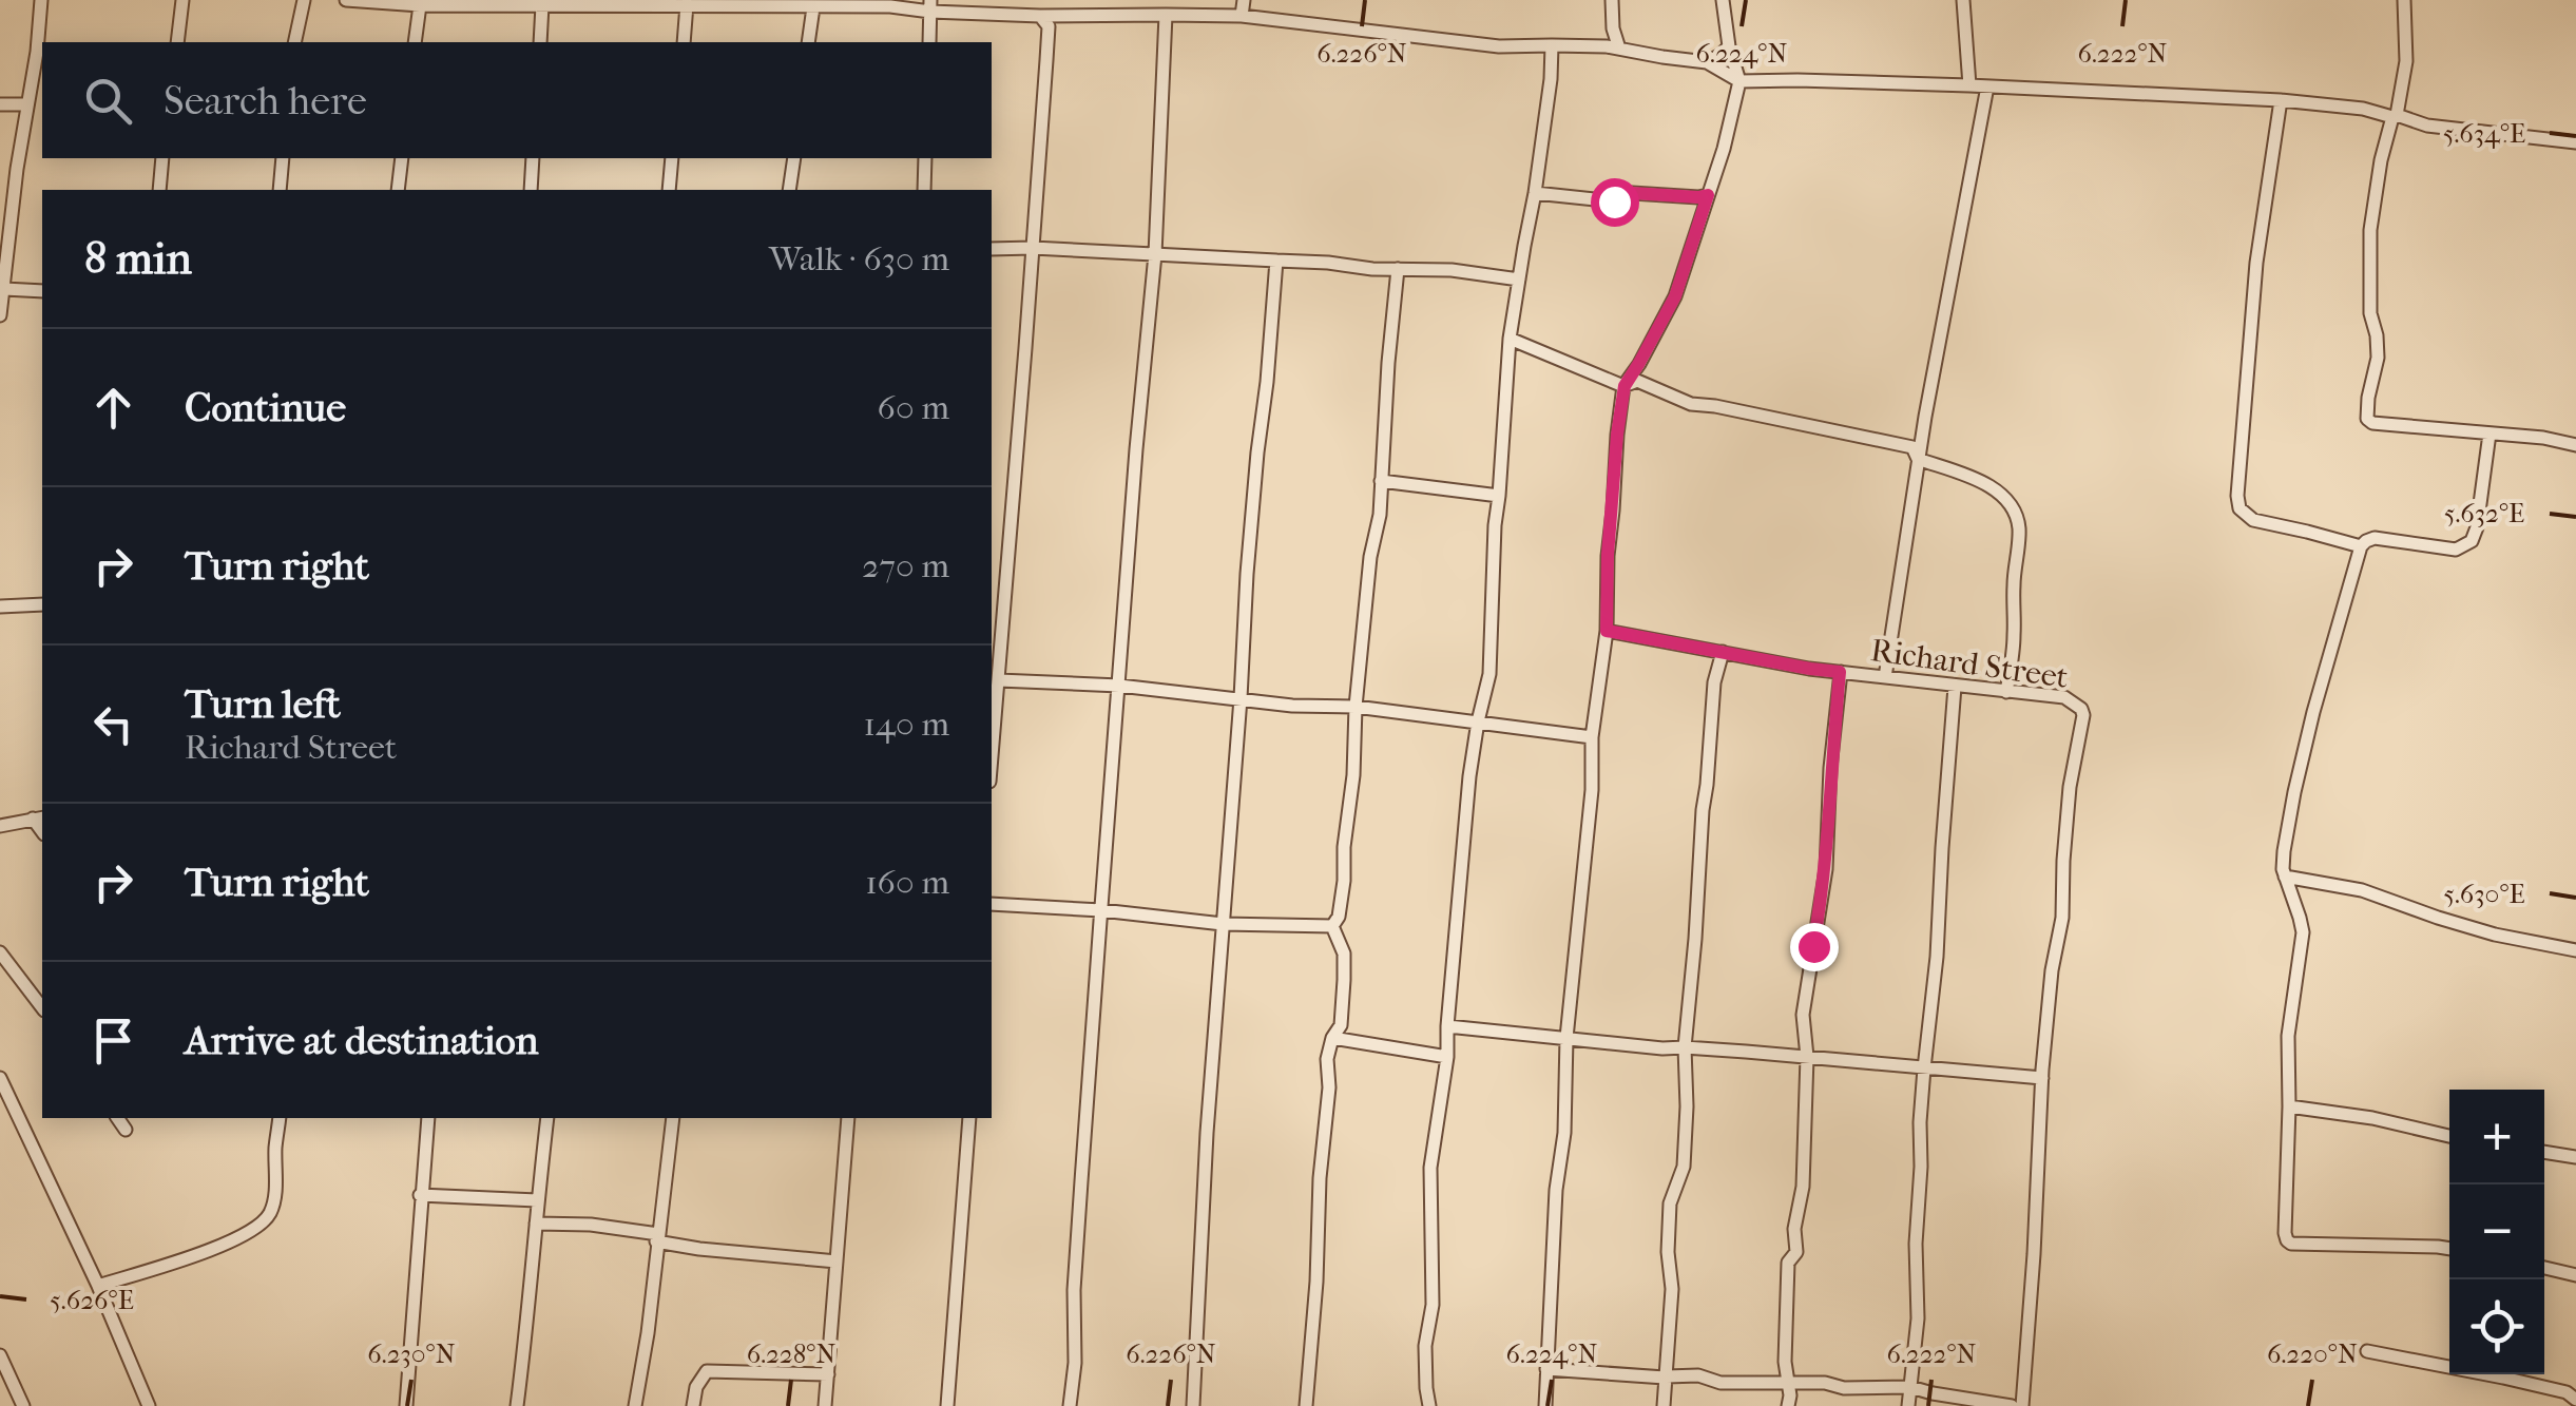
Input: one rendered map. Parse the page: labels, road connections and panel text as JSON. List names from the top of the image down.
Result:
{
  "streets": {
    "street": ["Richard Street"]
  },
  "page": {
    "search": "Search here",
    "heading": ["8 min", "Walk · 630 m"],
    "list": [
      ["Continue", "60 m"],
      ["Turn right", "270 m"],
      ["Turn left", "Richard Street", "140 m"],
      ["Turn right", "160 m"],
      "Arrive at destination"
    ],
    "map_buttons": ["+", "−"]
  },
  "coordinates": [
    "6.226°N",
    "6.224°N",
    "6.222°N",
    "5.634°E",
    "5.632°E",
    "5.630°E",
    "5.626°E",
    "6.230°N",
    "6.228°N",
    "6.220°N"
  ]
}
